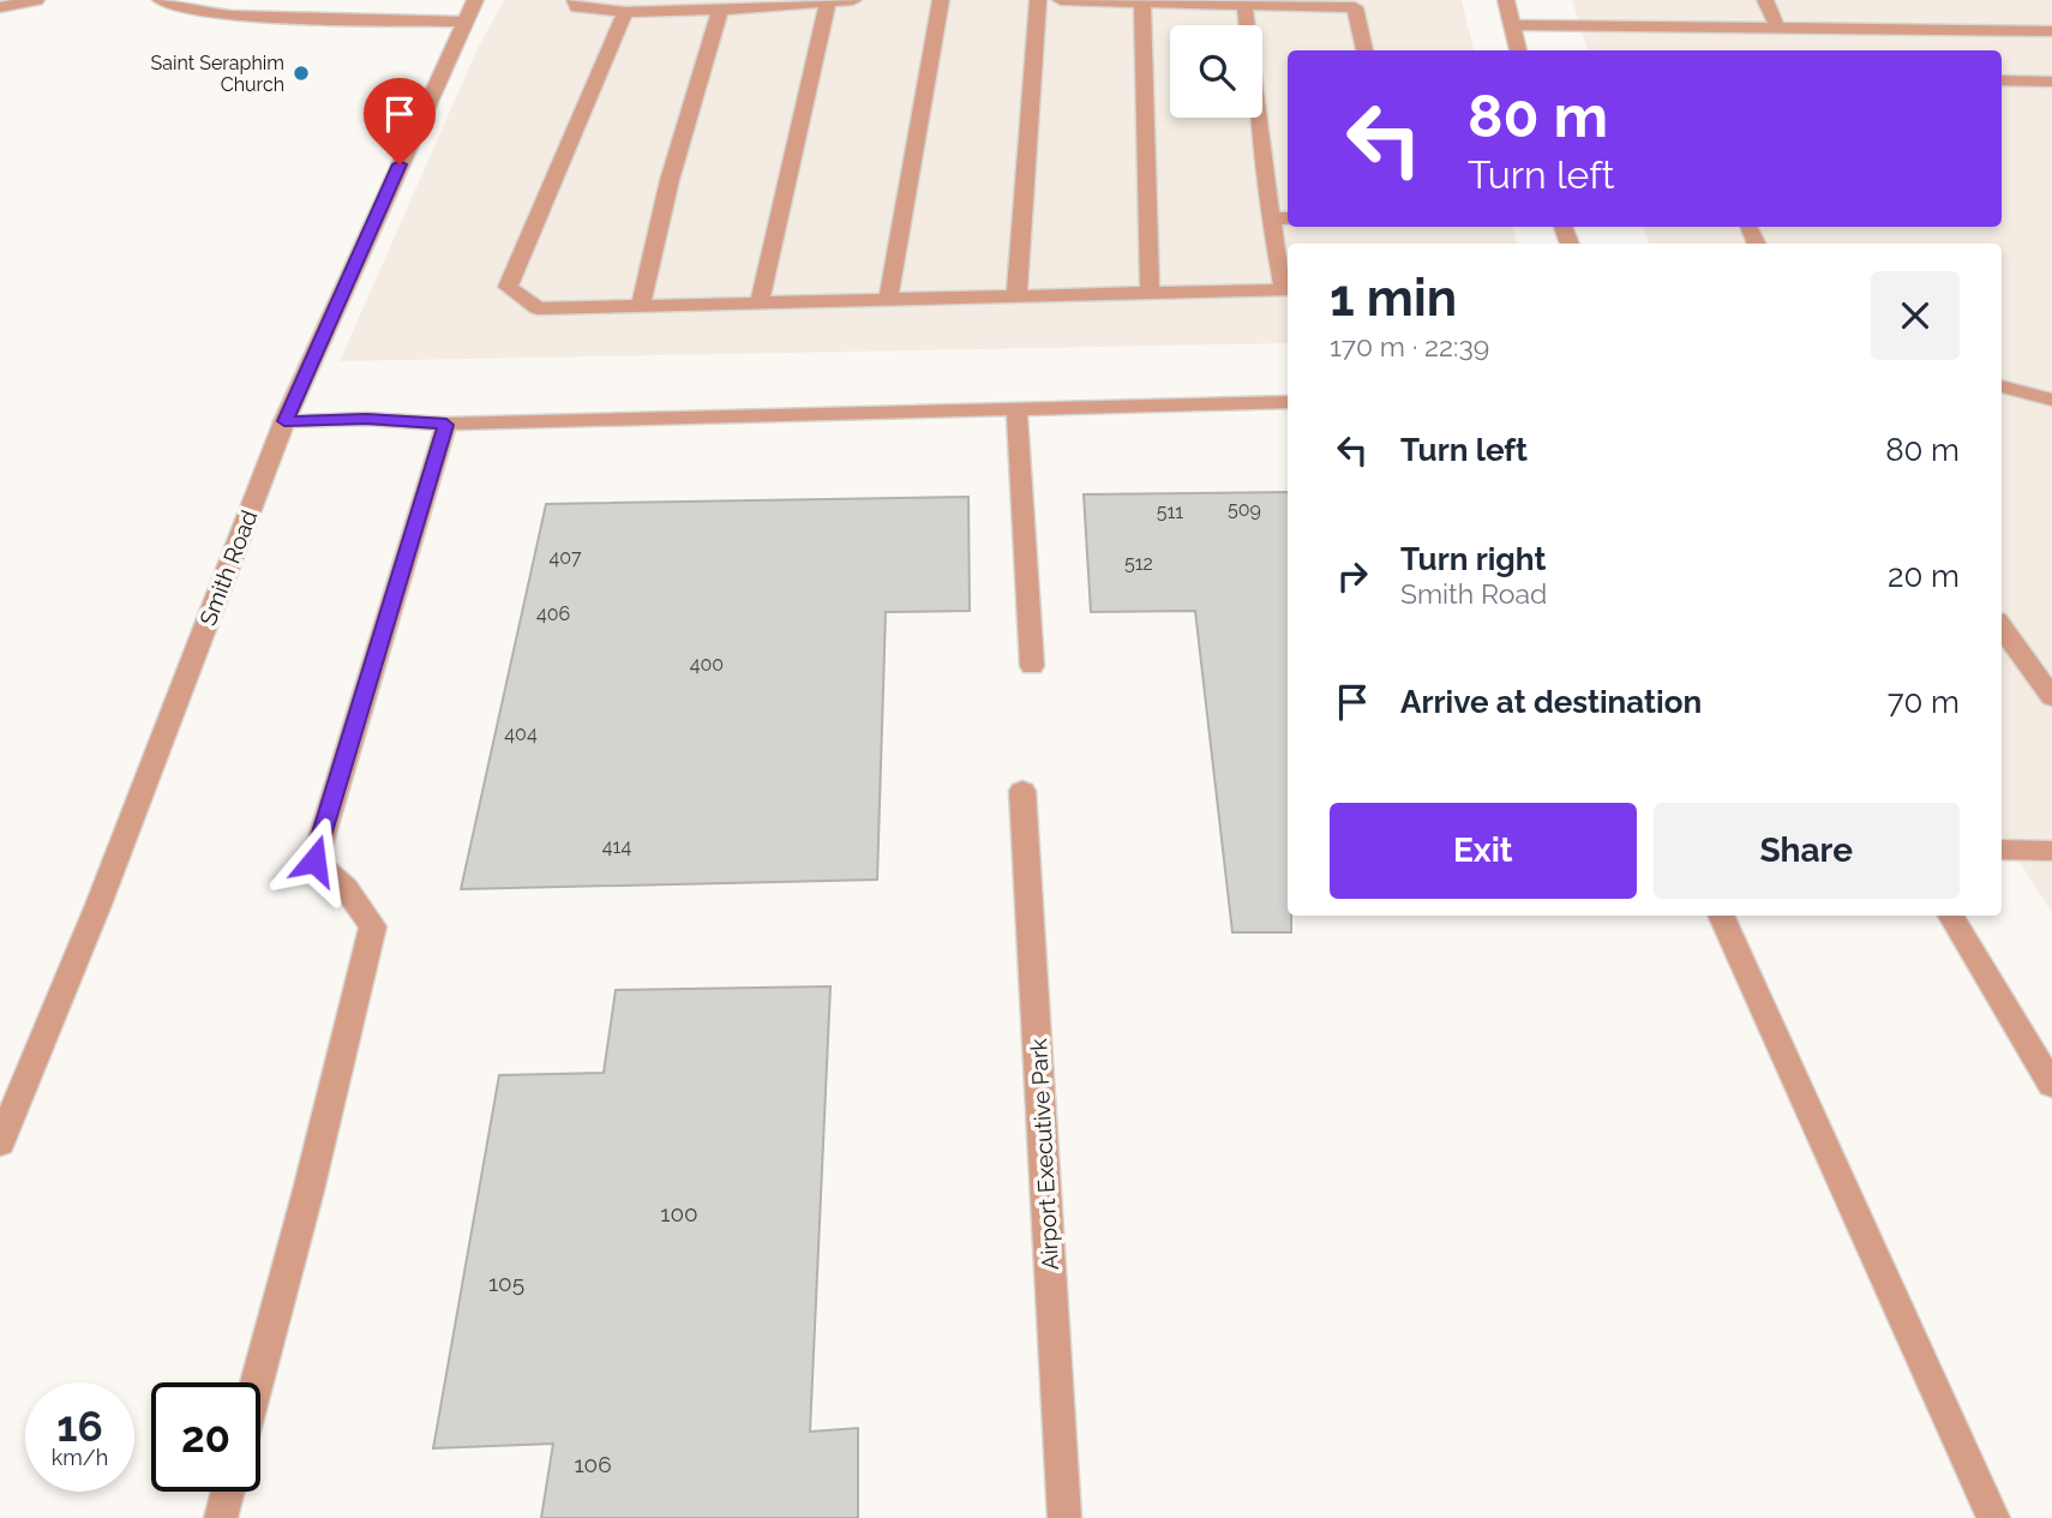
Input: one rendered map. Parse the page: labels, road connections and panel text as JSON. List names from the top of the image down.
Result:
{
  "streets": {
    "street": ["Smith Road", "Airport Executive Park"]
  },
  "places": ["Saint Seraphim Church"],
  "house_numbers": [
    "509",
    "511",
    "407",
    "512",
    "406",
    "400",
    "404",
    "414",
    "100",
    "105",
    "106"
  ],
  "page": {
    "turn": ["80 m", "Turn left"],
    "heading": ["1 min", "170 m · 22:39"],
    "list": [
      {
        "name": "Turn left",
        "value": "80 m"
      },
      {
        "name": "Turn right",
        "note": "Smith Road",
        "value": "20 m"
      },
      {
        "name": "Arrive at destination",
        "value": "70 m"
      }
    ],
    "buttons": ["Exit", "Share"],
    "speed": "16 km/h",
    "limit": "20"
  }
}
